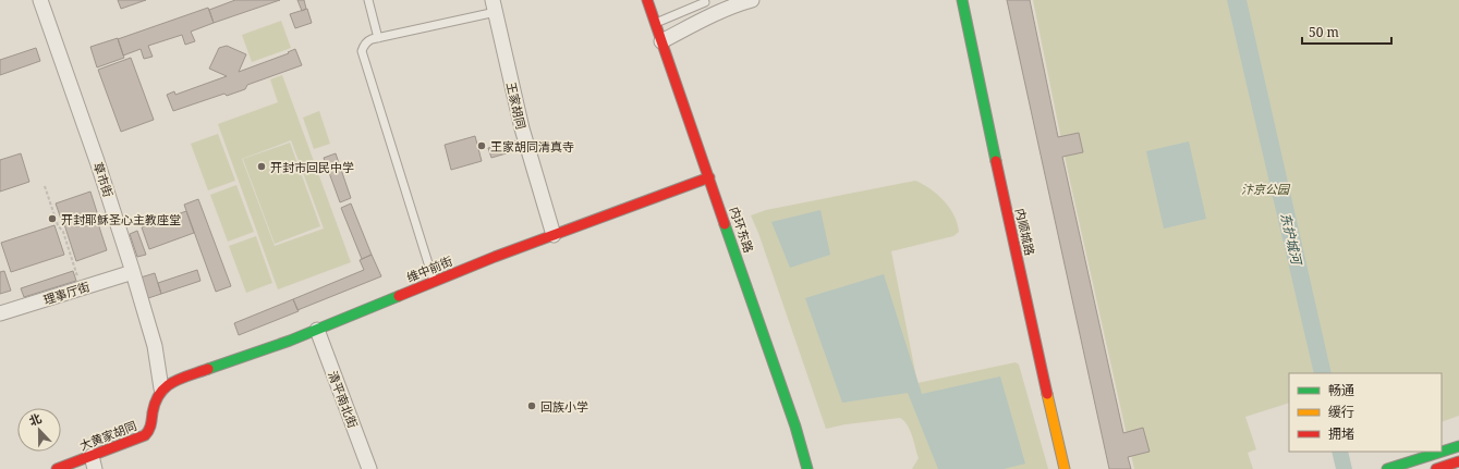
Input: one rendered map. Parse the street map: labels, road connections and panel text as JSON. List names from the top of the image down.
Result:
{
  "streets": {
    "street": [
      "王家胡同",
      "草市街",
      "内环东路",
      "内顺城路",
      "维中前街",
      "理事厅街",
      "清平南北街",
      "大黄家胡同"
    ]
  },
  "crossings": [
    ["王家胡同", "维中前街"],
    ["草市街", "维中前街"],
    ["草市街", "理事厅街"],
    ["草市街", "大黄家胡同"],
    ["内环东路", "维中前街"],
    ["维中前街", "清平南北街"],
    ["维中前街", "大黄家胡同"]
  ],
  "water": ["东护城河"],
  "parks": ["汴京公园"],
  "places": [
    "王家胡同清真寺",
    "开封市回民中学",
    "开封耶稣圣心主教座堂",
    "回族小学"
  ],
  "legend": ["畅通", "缓行", "拥堵"],
  "scale_bar": "50 m",
  "north": "top"
}
